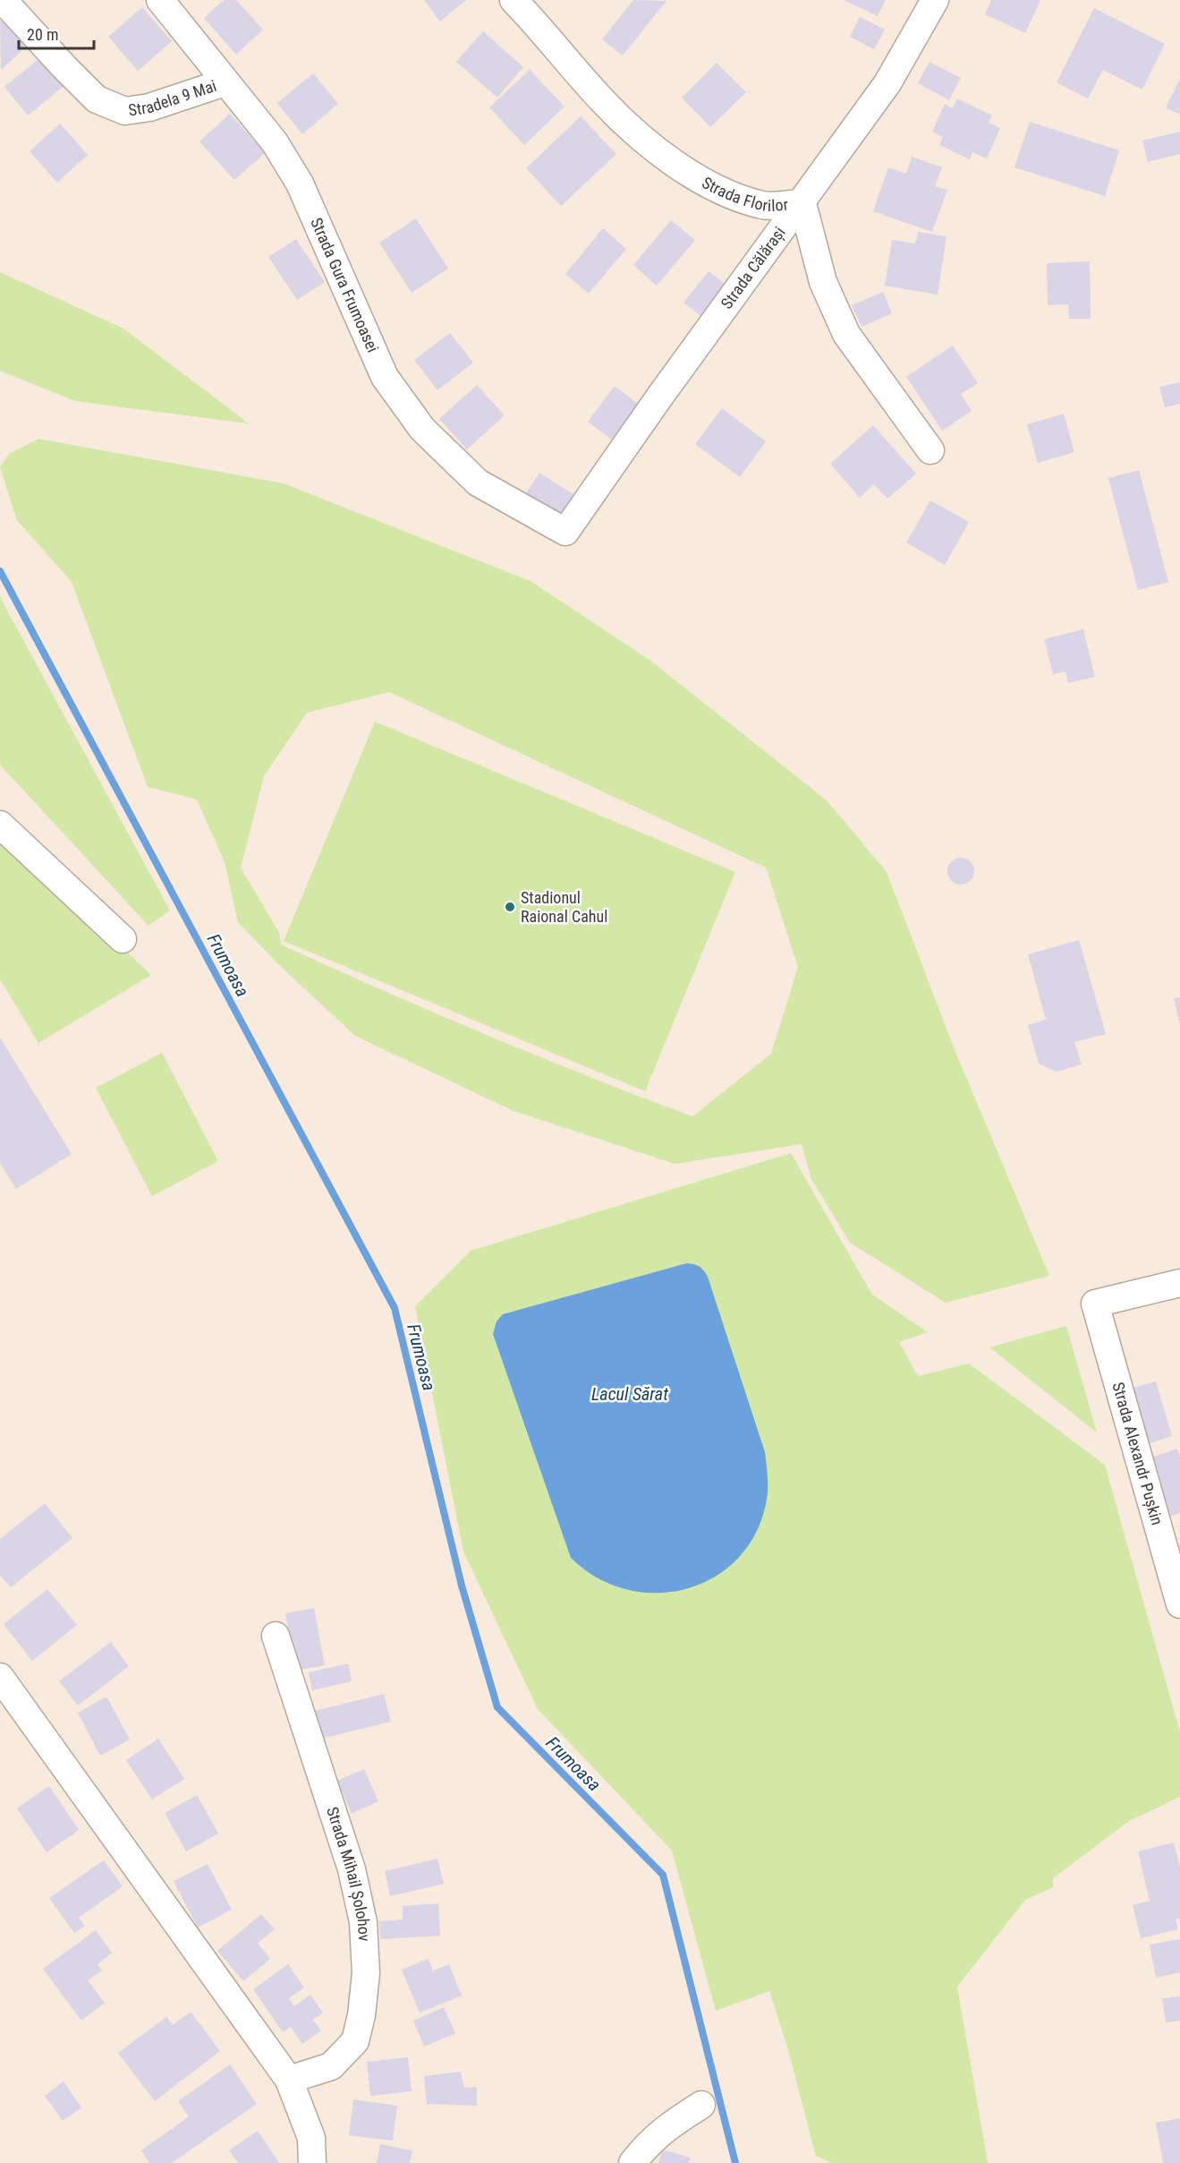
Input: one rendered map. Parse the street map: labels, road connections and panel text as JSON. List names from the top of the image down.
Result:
{
  "streets": {
    "street": [
      "Stradela 9 Mai",
      "Strada Florilor",
      "Strada Călărași",
      "Strada Gura Frumoasei",
      "Strada Alexandr Pușkin",
      "Strada Mihail Șolohov"
    ]
  },
  "crossings": [
    ["Stradela 9 Mai", "Strada Gura Frumoasei"],
    ["Strada Florilor", "Strada Călărași"],
    ["Strada Călărași", "Strada Gura Frumoasei"]
  ],
  "water": ["Frumoasa", "Lacul Sărat"],
  "places": ["Stadionul Raional Cahul"],
  "scale_bar": "20 m"
}
